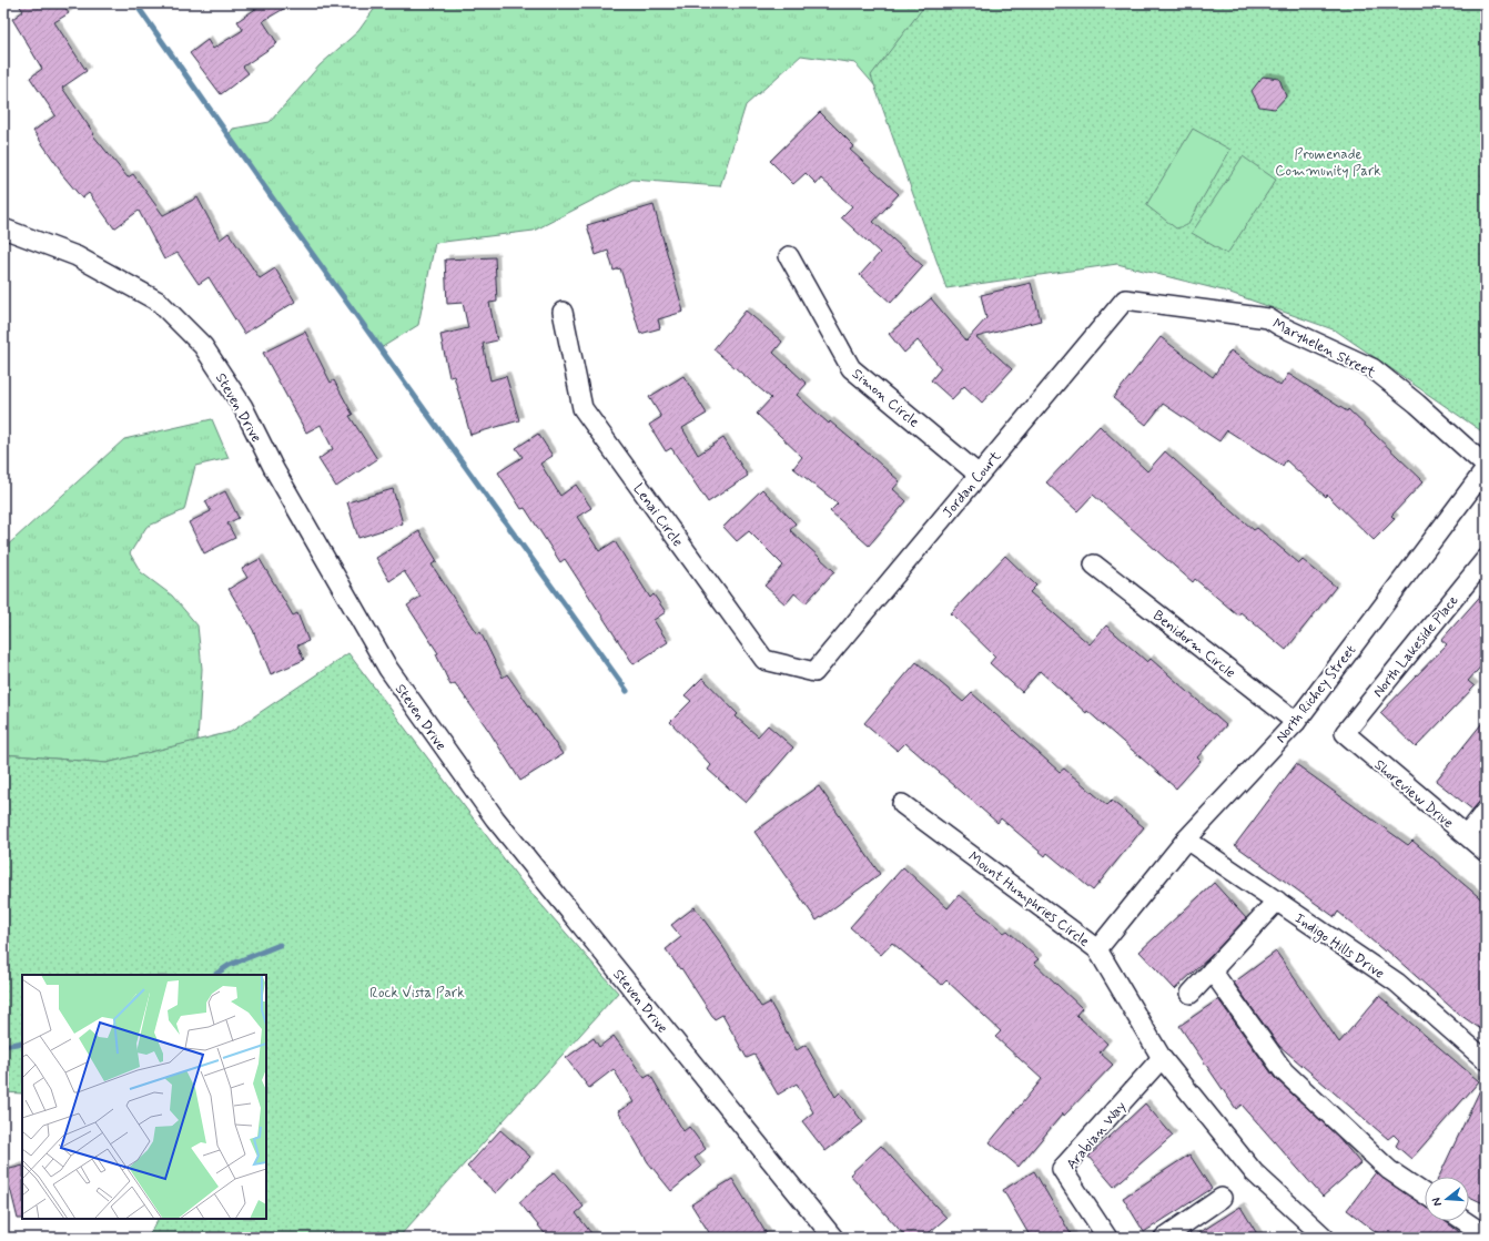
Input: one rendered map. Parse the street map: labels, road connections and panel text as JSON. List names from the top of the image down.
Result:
{
  "streets": {
    "street": [
      "Maryhelen Street",
      "Simon Circle",
      "Steven Drive",
      "Jordan Court",
      "Lenai Circle",
      "Benidorm Circle",
      "North Lakeside Place",
      "North Richey Street",
      "Shoreview Drive",
      "Mount Humphries Circle",
      "Indigo Hills Drive",
      "Arabian Way"
    ]
  },
  "crossings": [
    ["Maryhelen Street", "Jordan Court"],
    ["Simon Circle", "Jordan Court"],
    ["Jordan Court", "Lenai Circle"],
    ["Benidorm Circle", "North Richey Street"],
    ["North Lakeside Place", "Shoreview Drive"],
    ["North Richey Street", "Mount Humphries Circle"],
    ["North Richey Street", "Indigo Hills Drive"],
    ["Mount Humphries Circle", "Arabian Way"]
  ],
  "parks": ["Promenade Community Park", "Rock Vista Park"],
  "north": "left"
}
